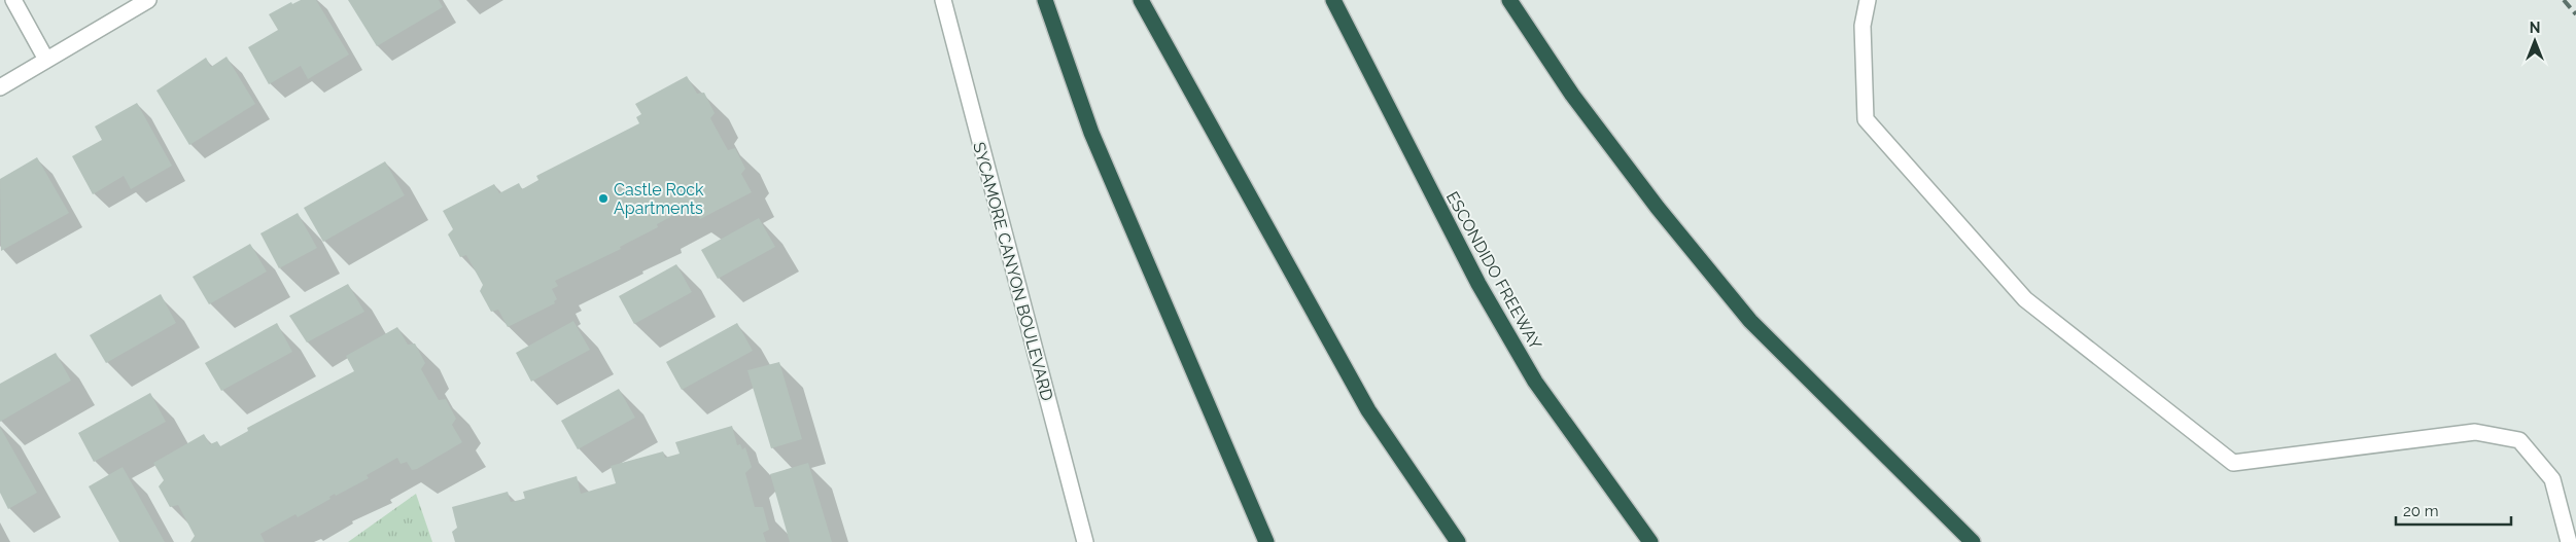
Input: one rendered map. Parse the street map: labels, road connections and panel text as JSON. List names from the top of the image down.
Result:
{
  "streets": {
    "highway": ["ESCONDIDO FREEWAY"],
    "street": ["SYCAMORE CANYON BOULEVARD"]
  },
  "places": ["Castle Rock Apartments"],
  "scale_bar": "20 m",
  "north": "top"
}
